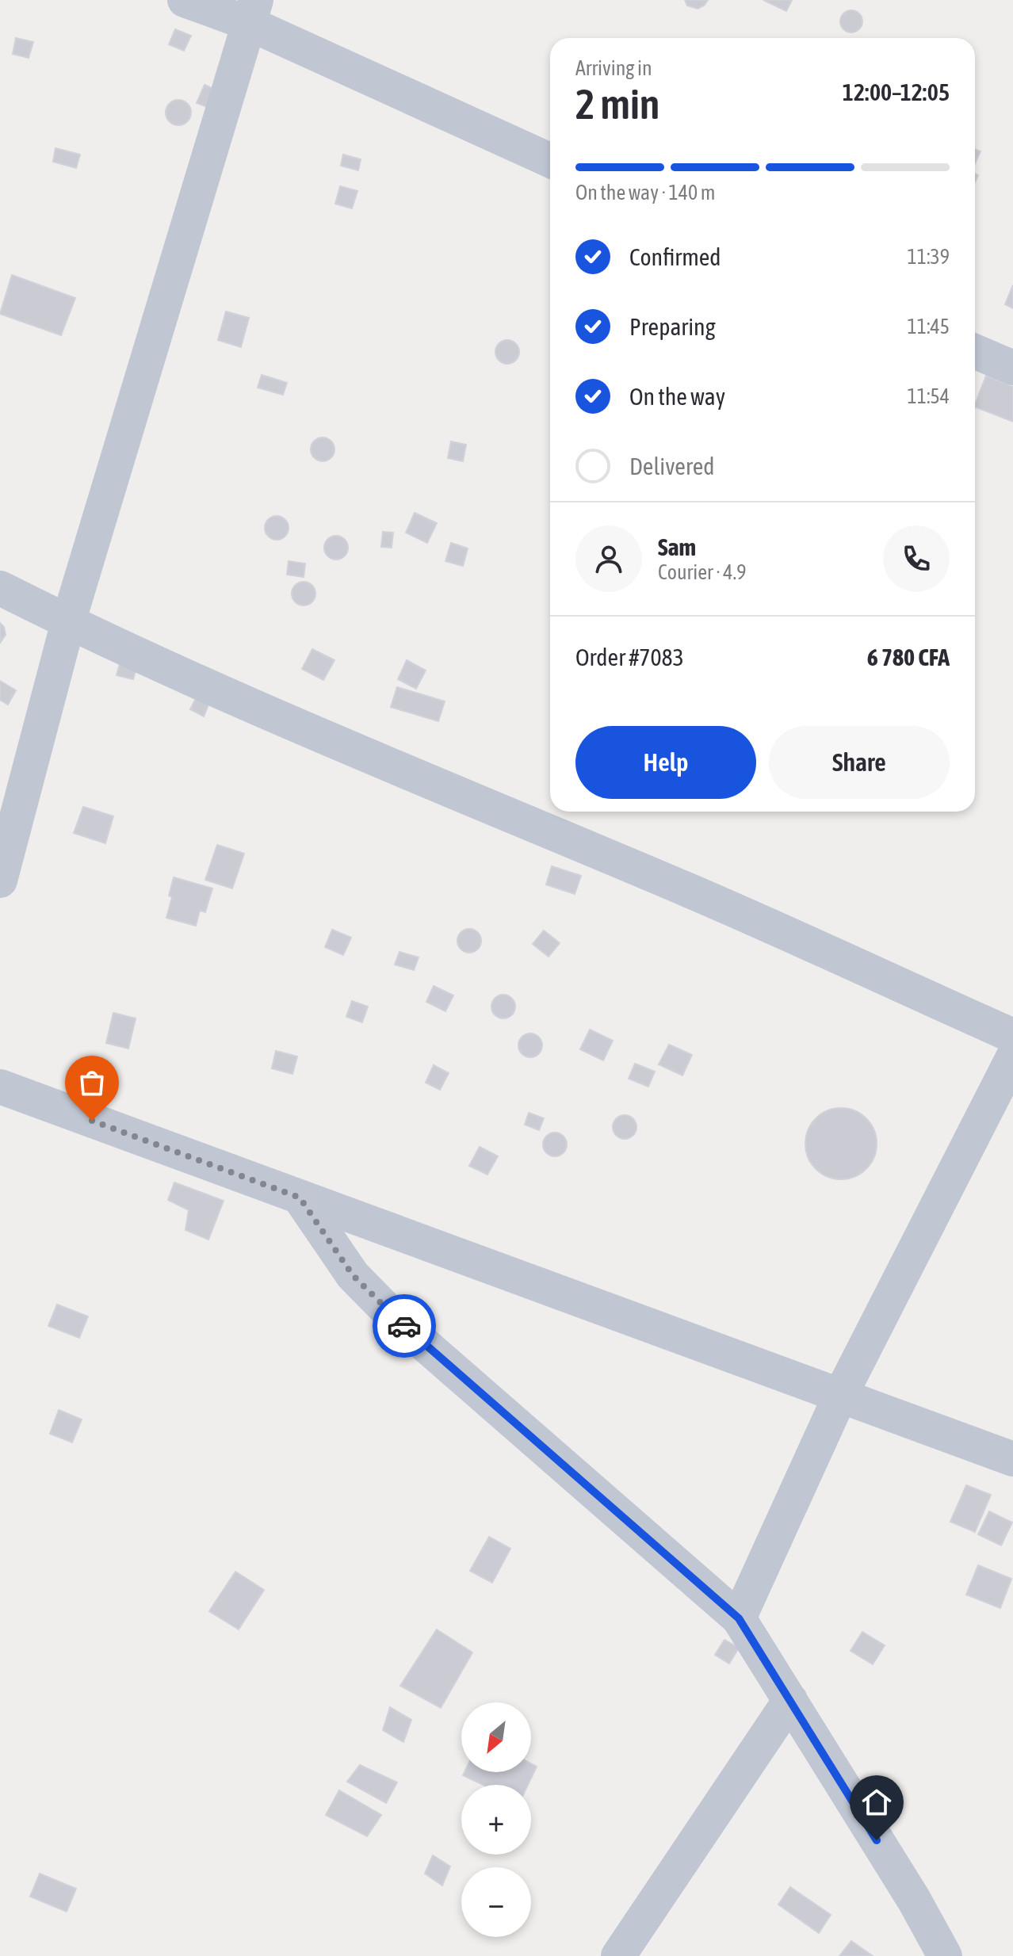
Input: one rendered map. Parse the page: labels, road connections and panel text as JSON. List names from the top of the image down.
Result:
{
  "north": "bottom left",
  "page": {
    "heading": ["2 min", "Arriving in", "12:00–12:05"],
    "panel": [
      "Sam",
      "Courier · 4.9",
      "Order #7083",
      "6 780 CFA"
    ],
    "bar": "On the way · 140 m",
    "list": [
      ["Confirmed", "11:39"],
      ["Preparing", "11:45"],
      ["On the way", "11:54"],
      "Delivered"
    ],
    "buttons": ["Help", "Share"],
    "map_buttons": ["+", "−"]
  }
}
